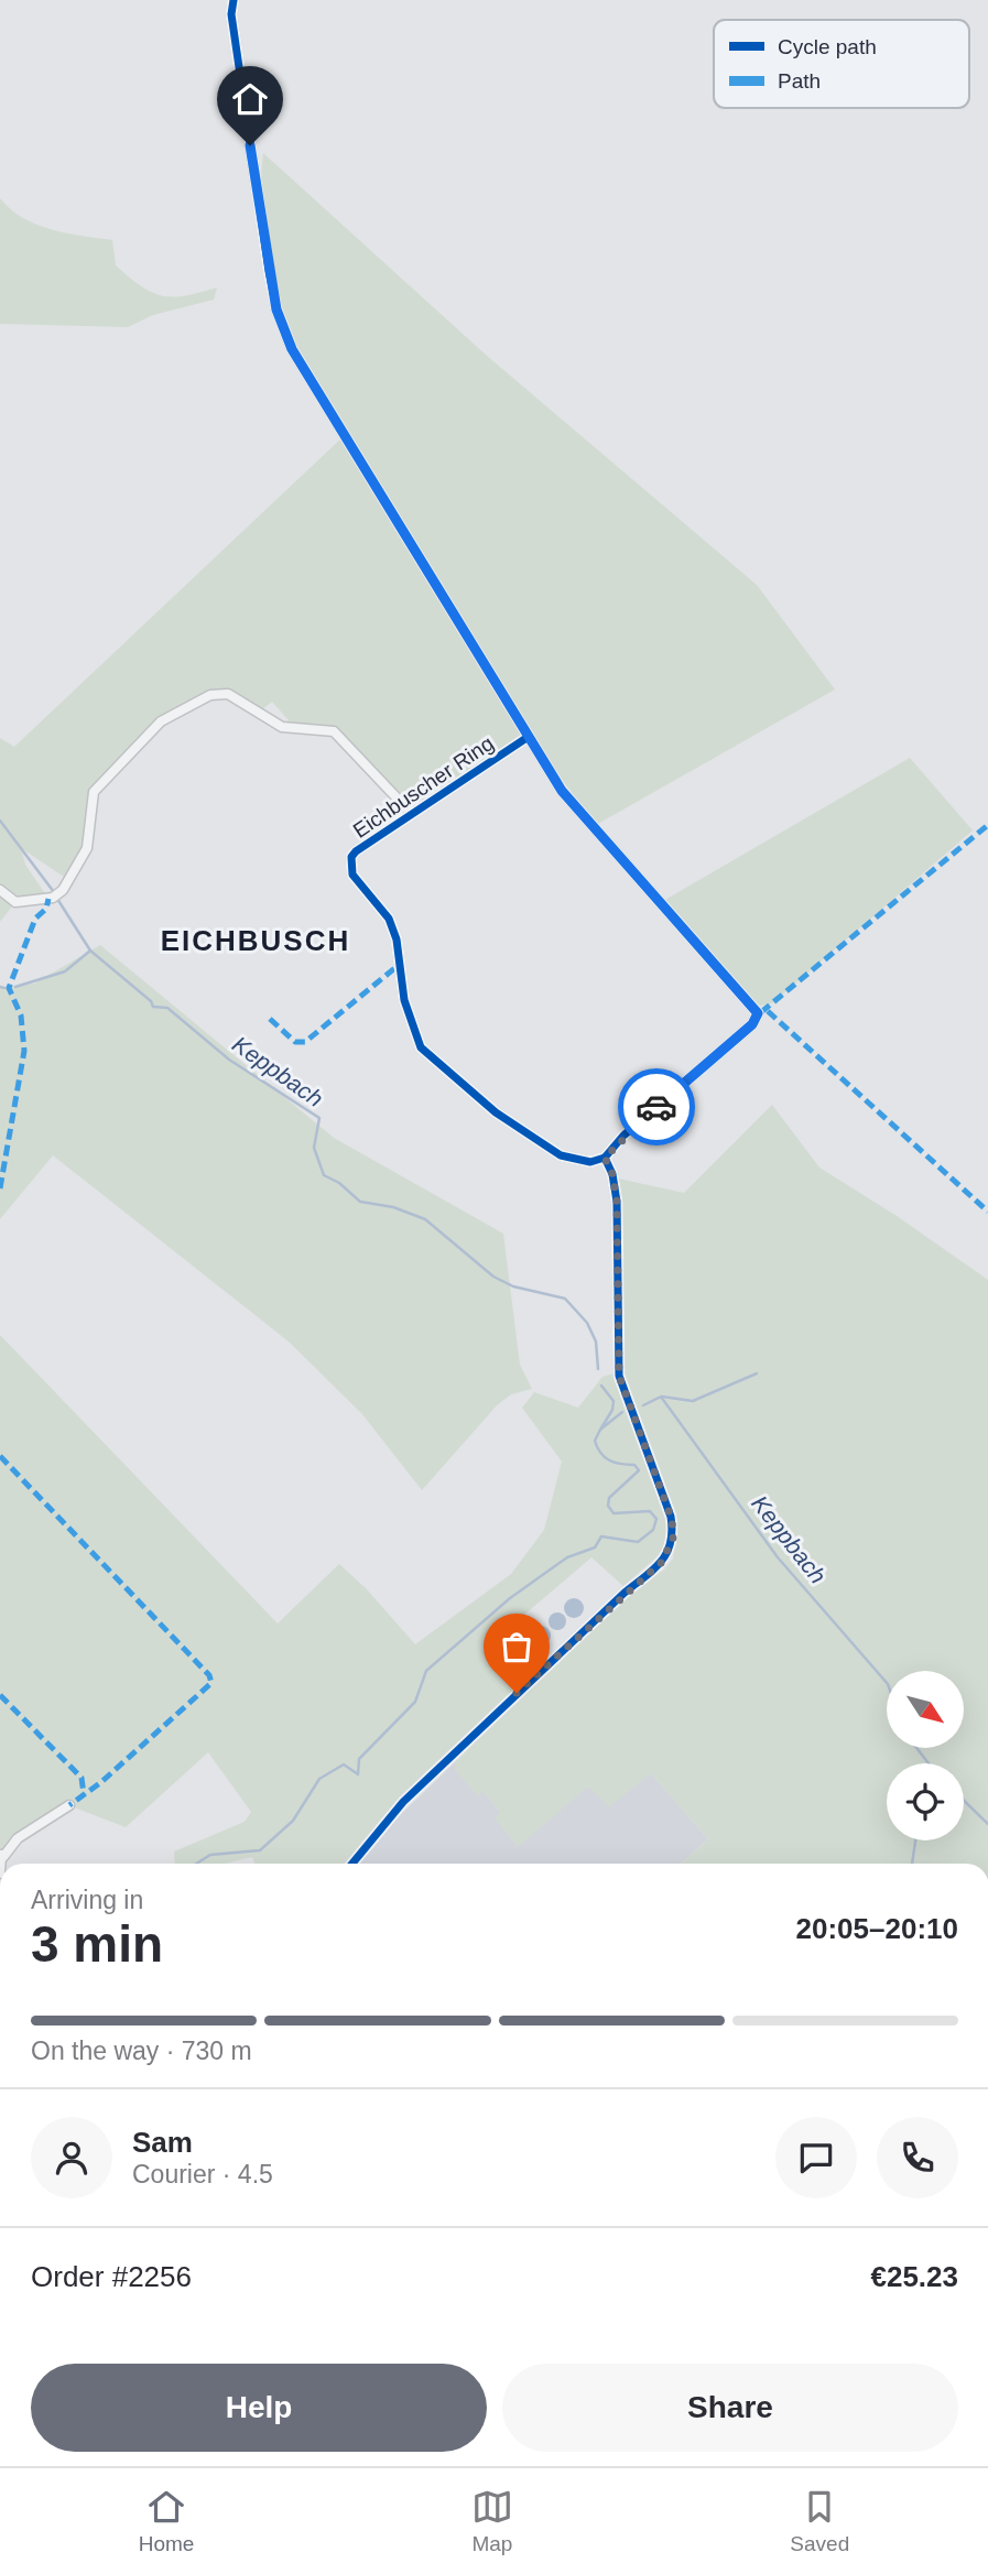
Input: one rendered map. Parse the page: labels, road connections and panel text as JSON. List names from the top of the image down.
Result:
{
  "streets": {
    "street": ["Eichbuscher Ring"]
  },
  "districts": ["EICHBUSCH"],
  "water": ["Keppbach"],
  "legend": ["Cycle path", "Path"],
  "north": "bottom right",
  "page": {
    "heading": ["3 min", "Arriving in", "20:05–20:10"],
    "panel": [
      "Sam",
      "Courier · 4.5",
      "Order #2256",
      "€25.23"
    ],
    "bar": "On the way · 730 m",
    "buttons": ["Help", "Share"],
    "tabs": ["Home", "Map", "Saved"]
  }
}
